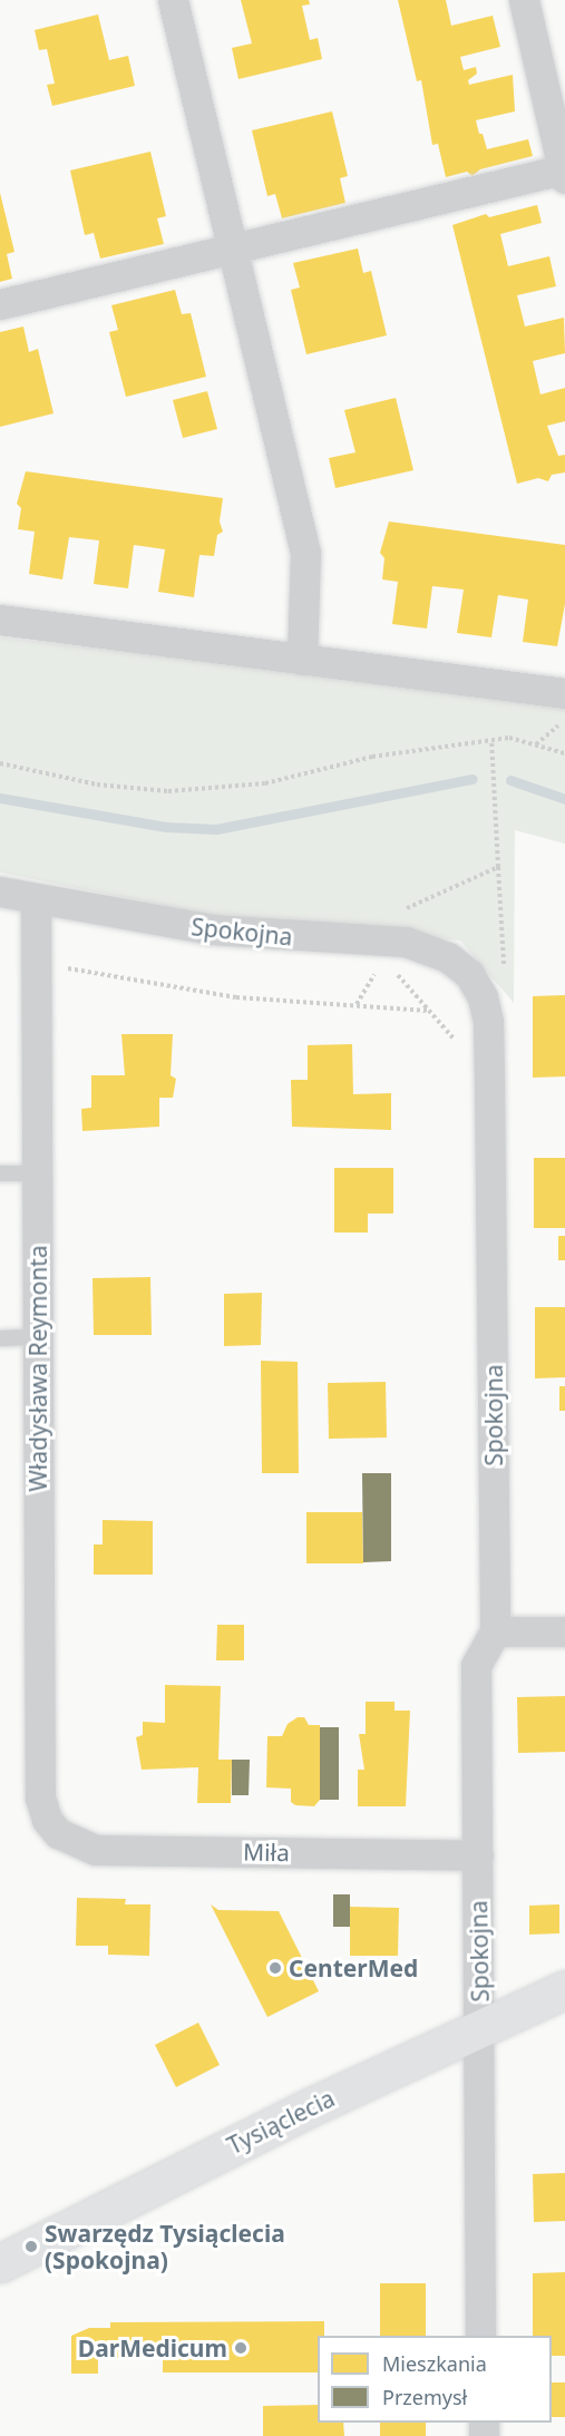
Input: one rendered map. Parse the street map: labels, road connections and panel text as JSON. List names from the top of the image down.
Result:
{
  "streets": {
    "street": [
      "Spokojna",
      "Władysława Reymonta",
      "Miła",
      "Tysiąclecia"
    ]
  },
  "crossings": [
    ["Spokojna", "Władysława Reymonta"],
    ["Spokojna", "Miła"],
    ["Spokojna", "Tysiąclecia"],
    ["Władysława Reymonta", "Miła"]
  ],
  "places": ["CenterMed", "Swarzędz Tysiąclecia (Spokojna)", "DarMedicum"],
  "legend": ["Mieszkania", "Przemysł"]
}
